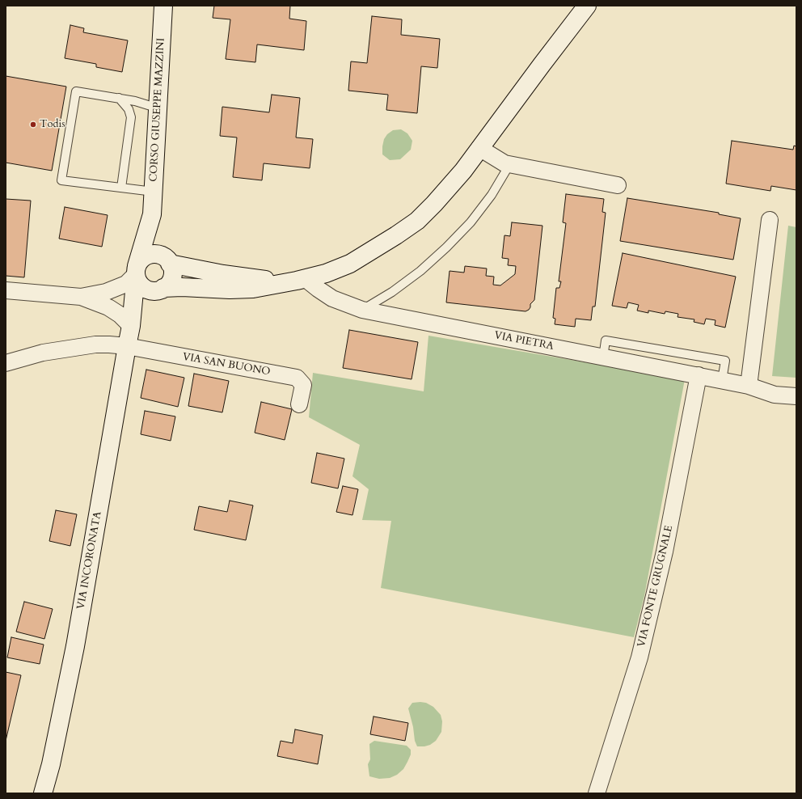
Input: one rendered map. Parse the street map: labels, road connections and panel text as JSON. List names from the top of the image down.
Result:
{
  "streets": {
    "main road": ["CORSO GIUSEPPE MAZZINI", "VIA INCORONATA"],
    "street": ["VIA PIETRA", "VIA SAN BUONO", "VIA FONTE GRUGNALE"]
  },
  "crossings": [
    ["CORSO GIUSEPPE MAZZINI", "VIA INCORONATA"],
    ["VIA PIETRA", "VIA FONTE GRUGNALE"],
    ["VIA SAN BUONO", "VIA INCORONATA"]
  ],
  "places": ["Todis"]
}
